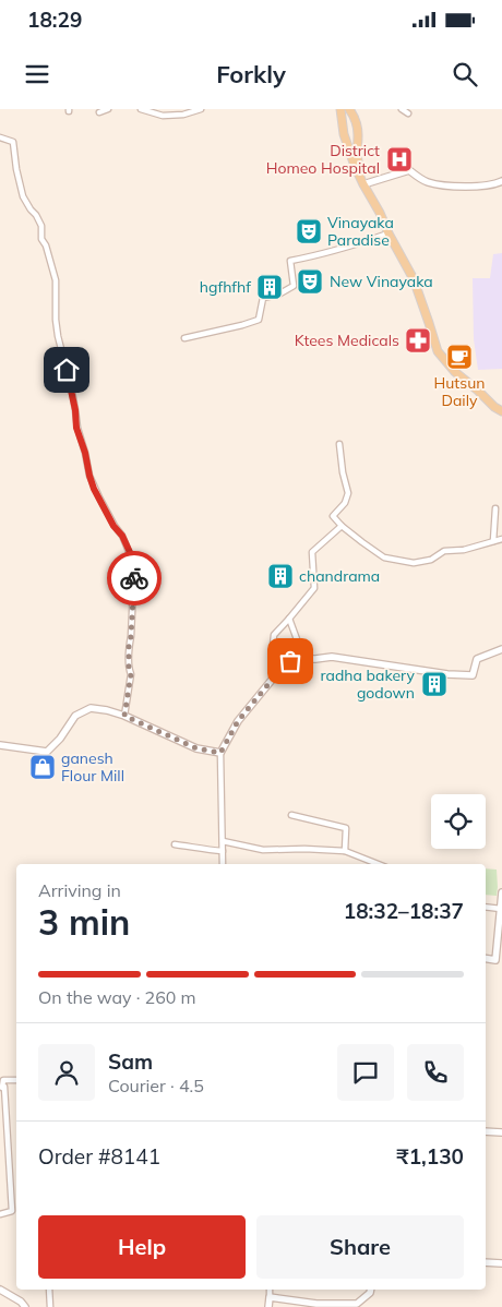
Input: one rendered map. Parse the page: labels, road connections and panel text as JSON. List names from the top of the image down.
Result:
{
  "places": {
    "hospital": ["District Homeo Hospital"],
    "theatre": ["Vinayaka Paradise", "New Vinayaka"],
    "building": ["hgfhfhf", "chandrama", "radha bakery godown"],
    "pharmacy": ["Ktees Medicals"],
    "cafe": ["Hutsun Daily"],
    "shop": ["ganesh Flour Mill"]
  },
  "page": {
    "status": "18:29",
    "header": "Forkly",
    "heading": ["3 min", "Arriving in", "18:32–18:37"],
    "panel": [
      "Sam",
      "Courier · 4.5",
      "Order #8141",
      "₹1,130"
    ],
    "bar": "On the way · 260 m",
    "buttons": ["Help", "Share"]
  }
}
